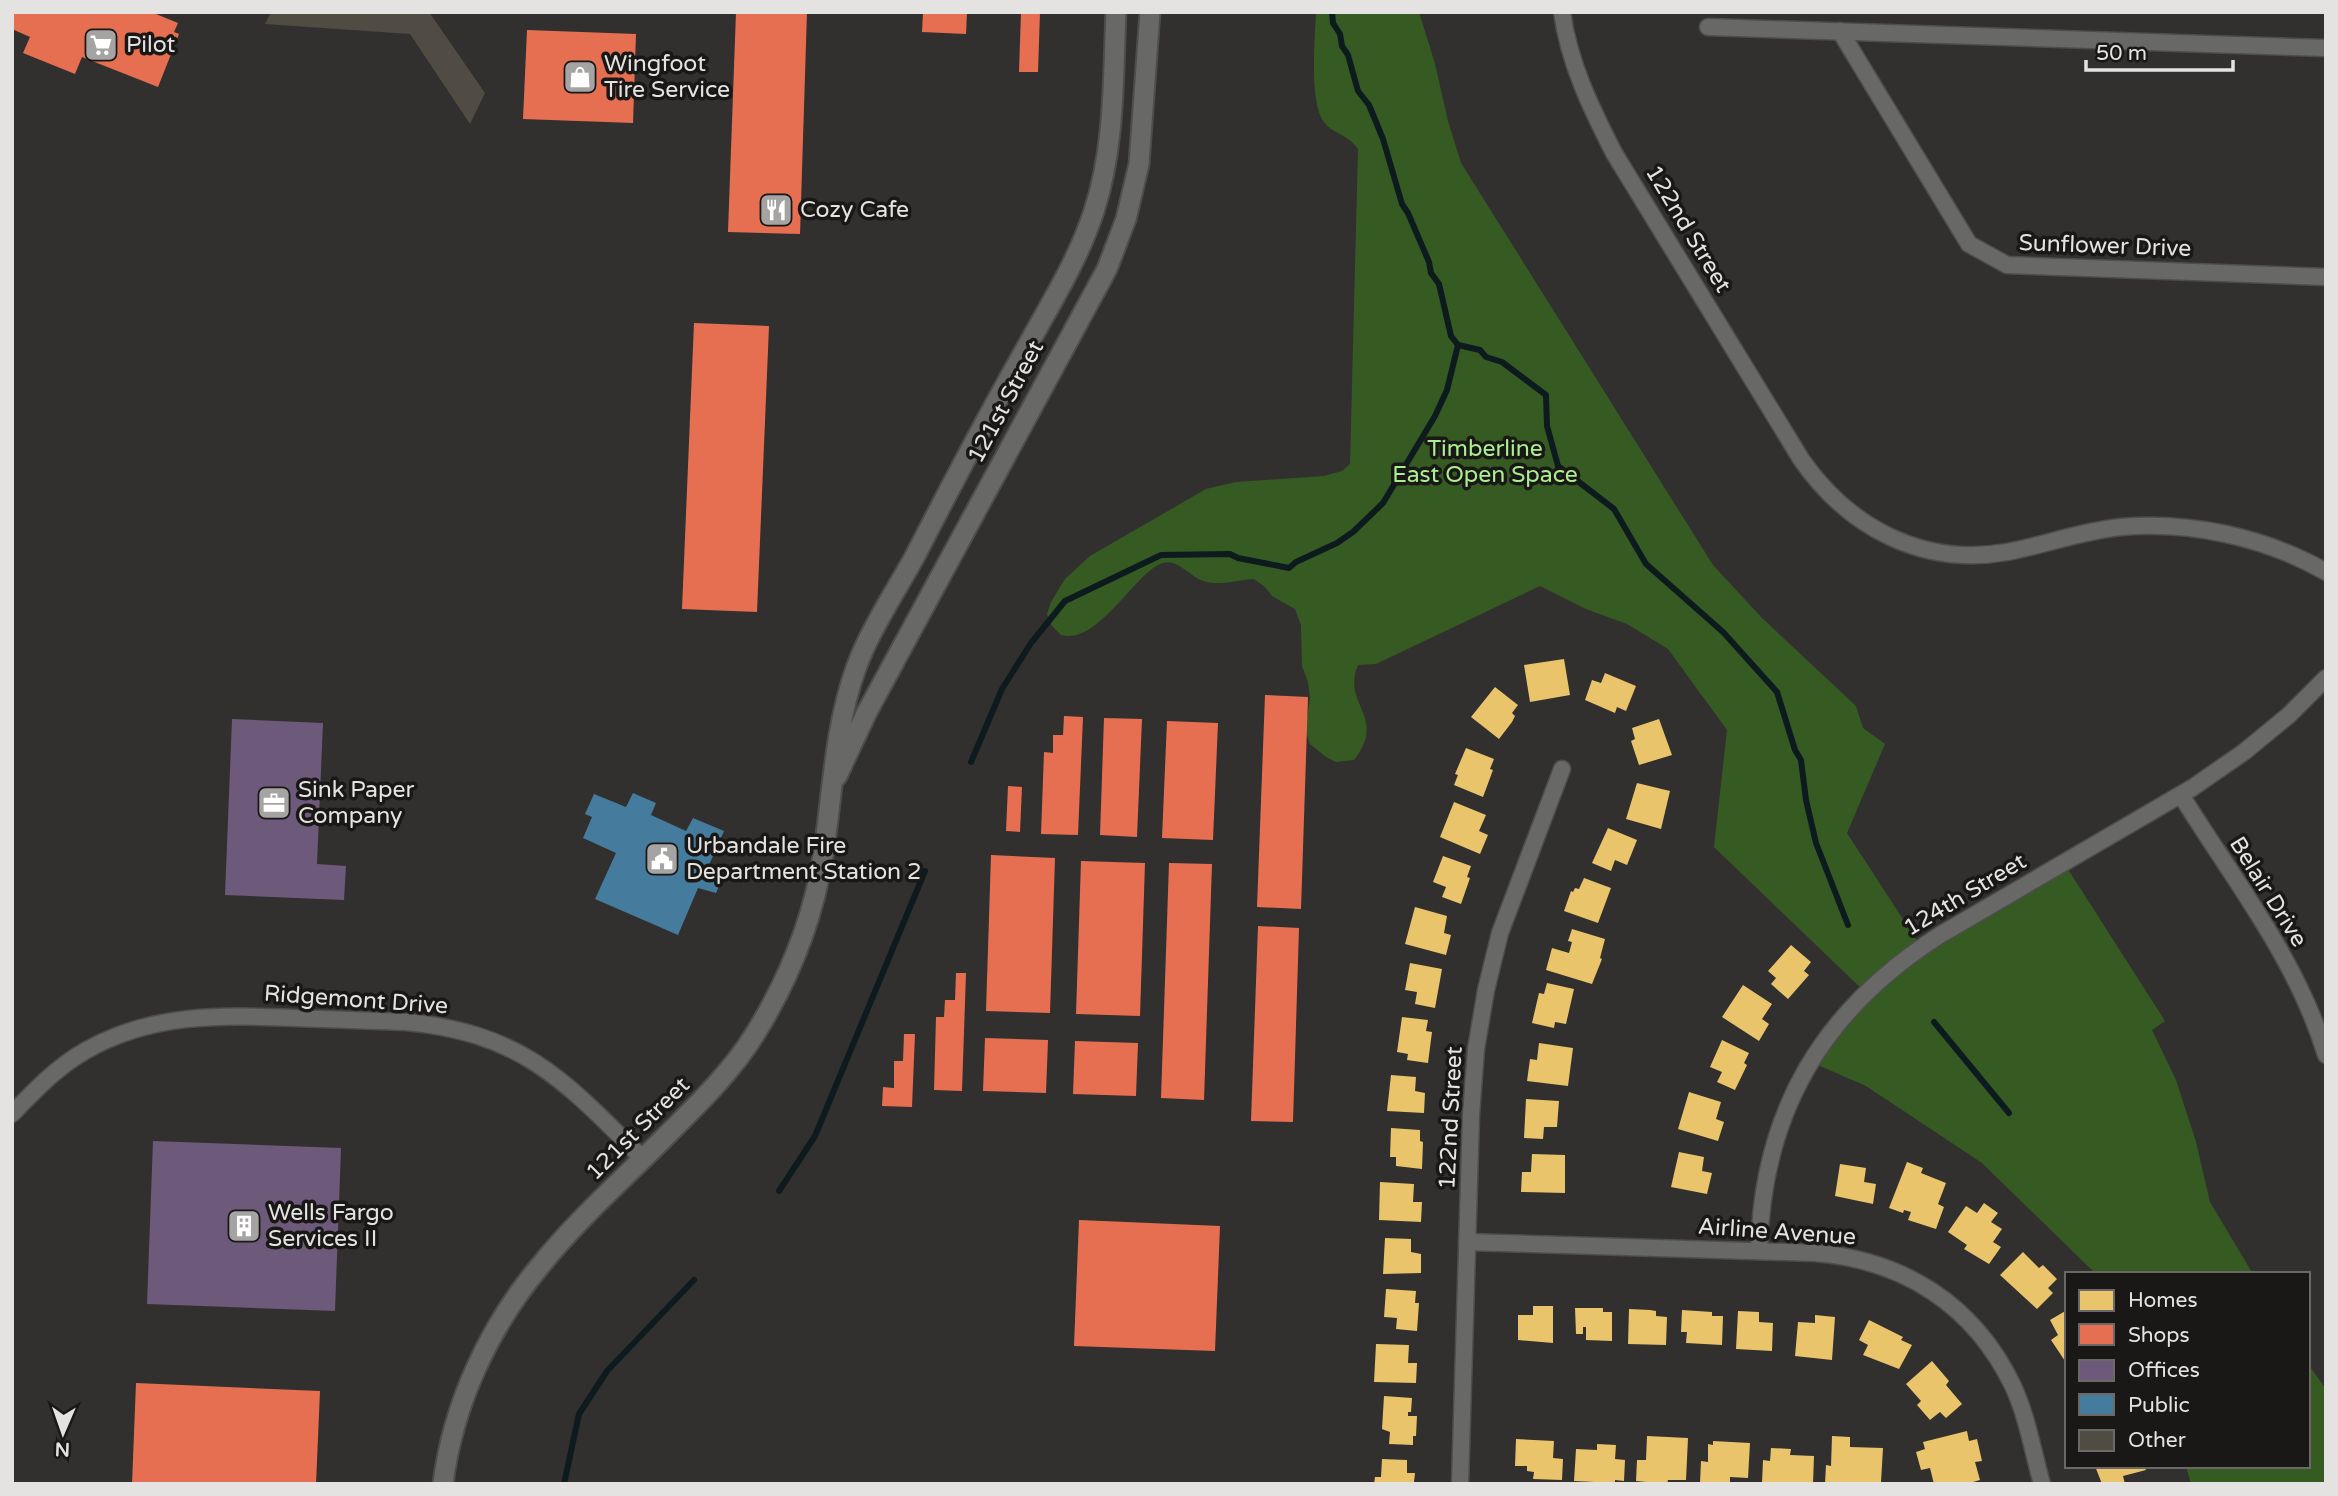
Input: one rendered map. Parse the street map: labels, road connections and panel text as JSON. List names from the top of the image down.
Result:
{
  "streets": {
    "street": [
      "122nd Street",
      "Sunflower Drive",
      "121st Street",
      "Belair Drive",
      "124th Street",
      "Ridgemont Drive",
      "Airline Avenue"
    ]
  },
  "crossings": [
    ["122nd Street", "Airline Avenue"],
    ["121st Street", "Ridgemont Drive"],
    ["Belair Drive", "124th Street"],
    ["124th Street", "Airline Avenue"]
  ],
  "parks": ["Timberline East Open Space"],
  "places": {
    "supermarket": ["Pilot"],
    "shop": ["Wingfoot Tire Service"],
    "restaurant": ["Cozy Cafe"],
    "office": ["Sink Paper Company"],
    "public building": ["Urbandale Fire Department Station 2"],
    "building": ["Wells Fargo Services II"]
  },
  "legend": [
    "Homes",
    "Shops",
    "Offices",
    "Public",
    "Other"
  ],
  "scale_bar": "50 m",
  "north": "bottom"
}
